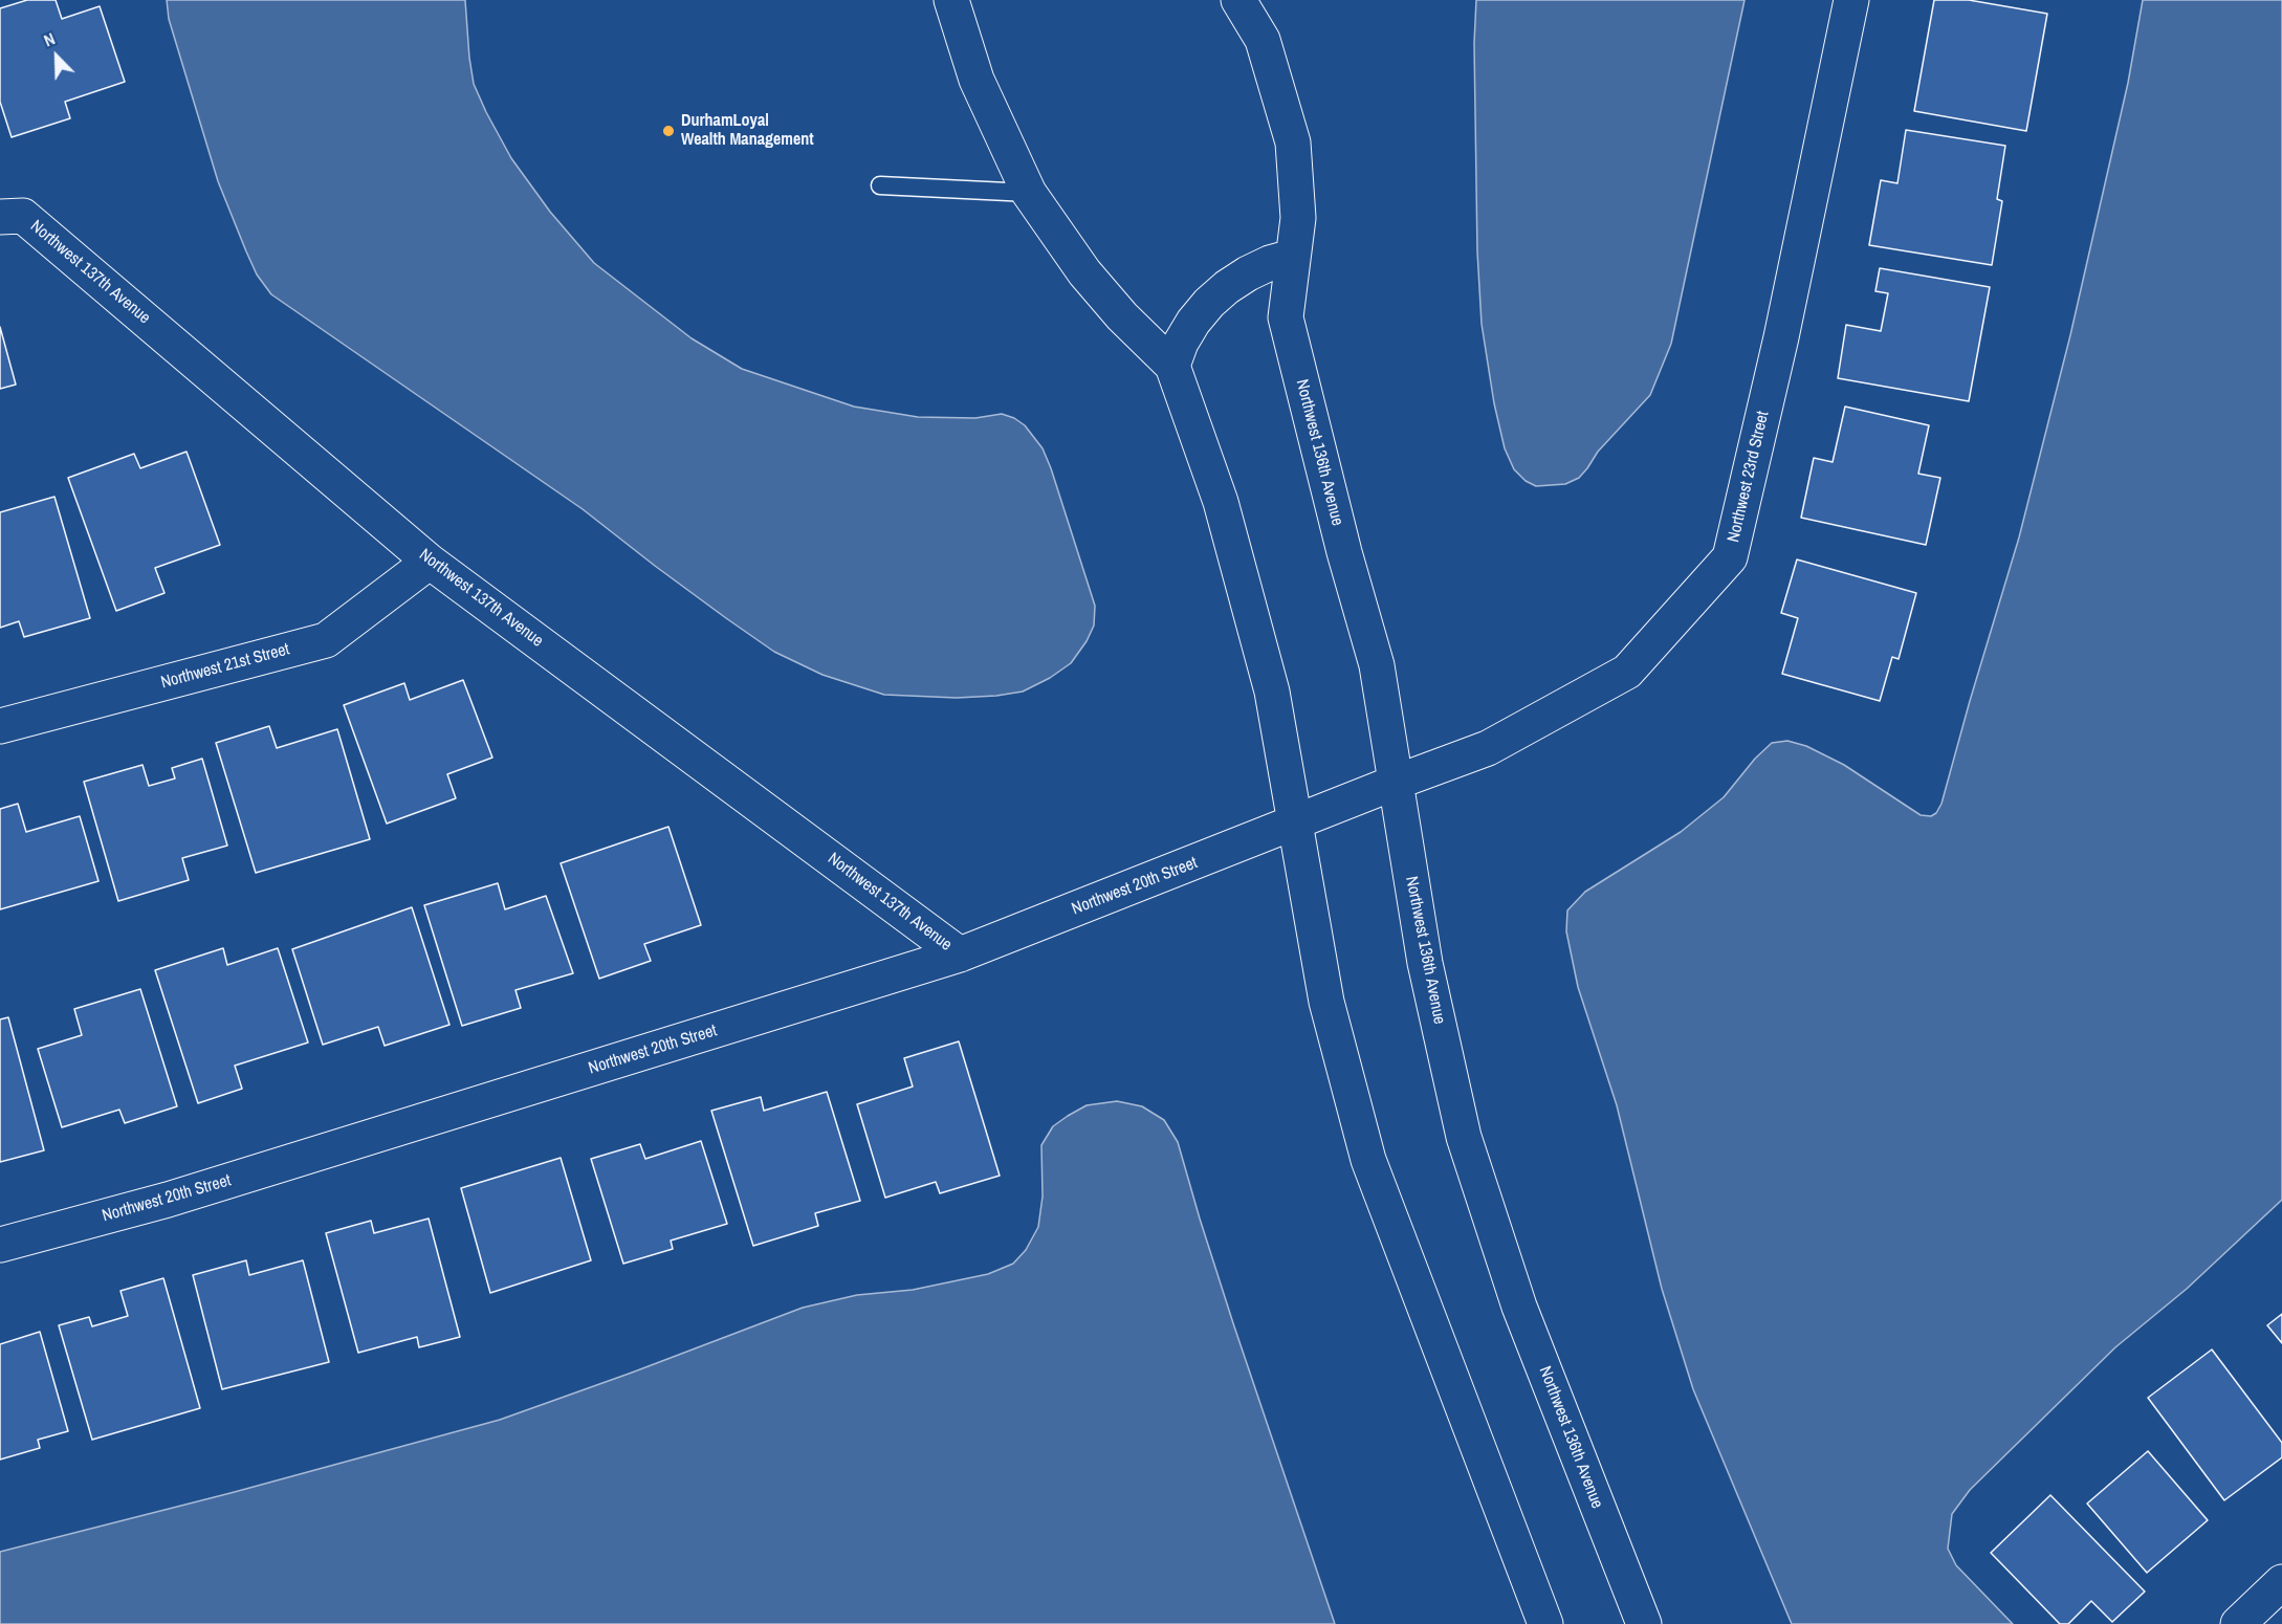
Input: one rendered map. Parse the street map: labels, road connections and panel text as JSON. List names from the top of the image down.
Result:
{
  "streets": {
    "street": [
      "Northwest 137th Avenue",
      "Northwest 136th Avenue",
      "Northwest 23rd Street",
      "Northwest 21st Street",
      "Northwest 20th Street"
    ]
  },
  "crossings": [
    ["Northwest 137th Avenue", "Northwest 21st Street"],
    ["Northwest 137th Avenue", "Northwest 20th Street"],
    ["Northwest 136th Avenue", "Northwest 23rd Street"],
    ["Northwest 23rd Street", "Northwest 20th Street"]
  ],
  "places": ["DurhamLoyal Wealth Management"],
  "north": "top left"
}
